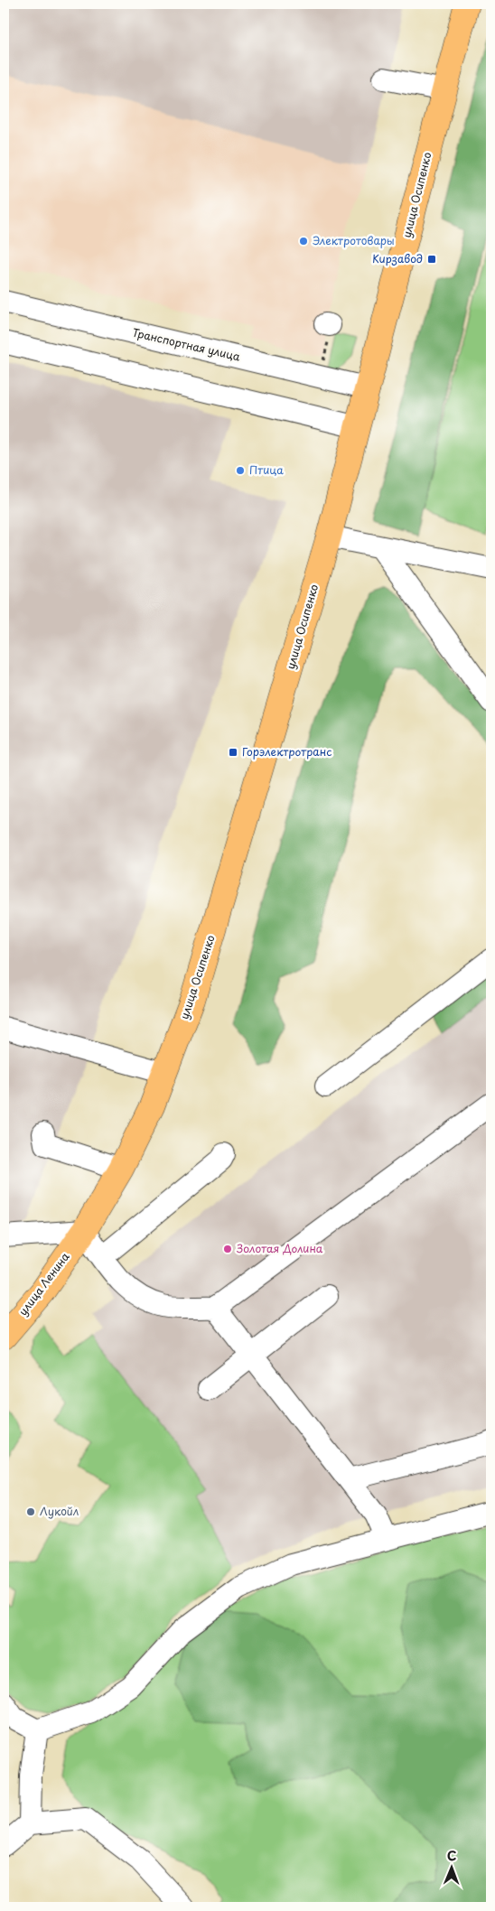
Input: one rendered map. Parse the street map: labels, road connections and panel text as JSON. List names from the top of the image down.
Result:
{
  "streets": {
    "main road": ["улица Осипенко", "улица Ленина"],
    "street": ["Транспортная улица"]
  },
  "crossings": [
    ["улица Осипенко", "Транспортная улица"],
    ["улица Осипенко", "улица Ленина"]
  ],
  "places": {
    "other": [
      "Электротовары",
      "Птица",
      "Золотая Долина",
      "Лукойл"
    ],
    "transit": ["Кирзавод", "Горэлектротранс"]
  },
  "north": "top"
}
